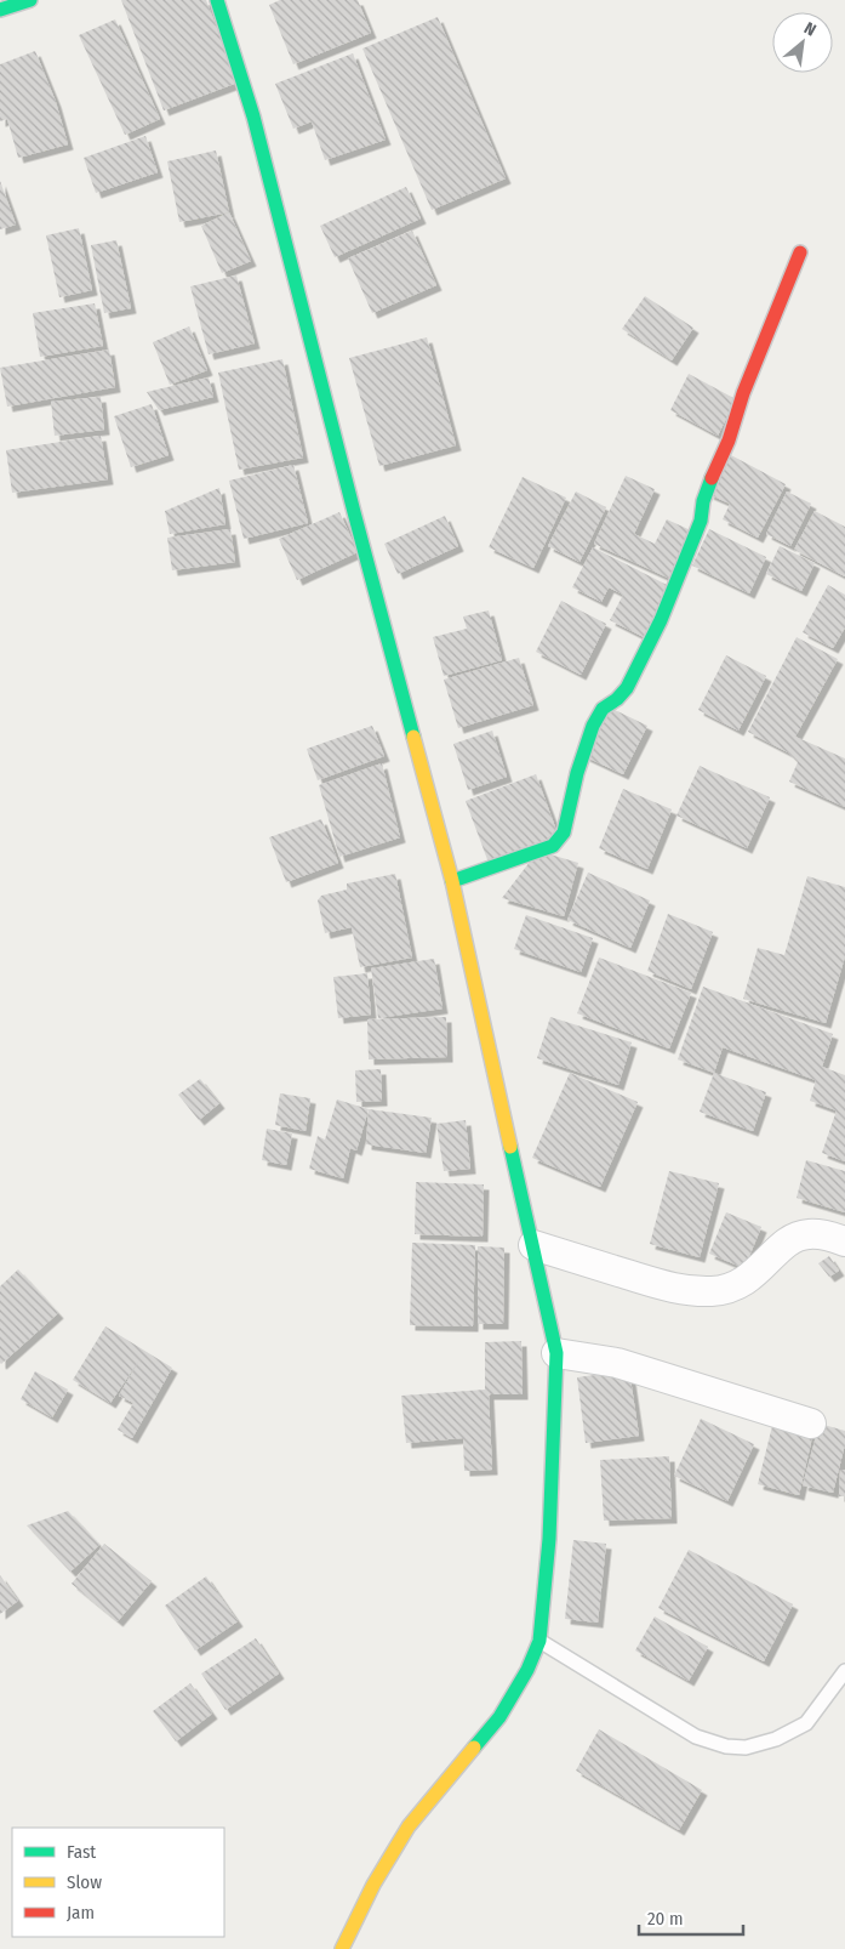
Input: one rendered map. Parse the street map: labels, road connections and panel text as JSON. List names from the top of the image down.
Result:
{
  "legend": ["Fast", "Slow", "Jam"],
  "scale_bar": "20 m",
  "north": "top right"
}
